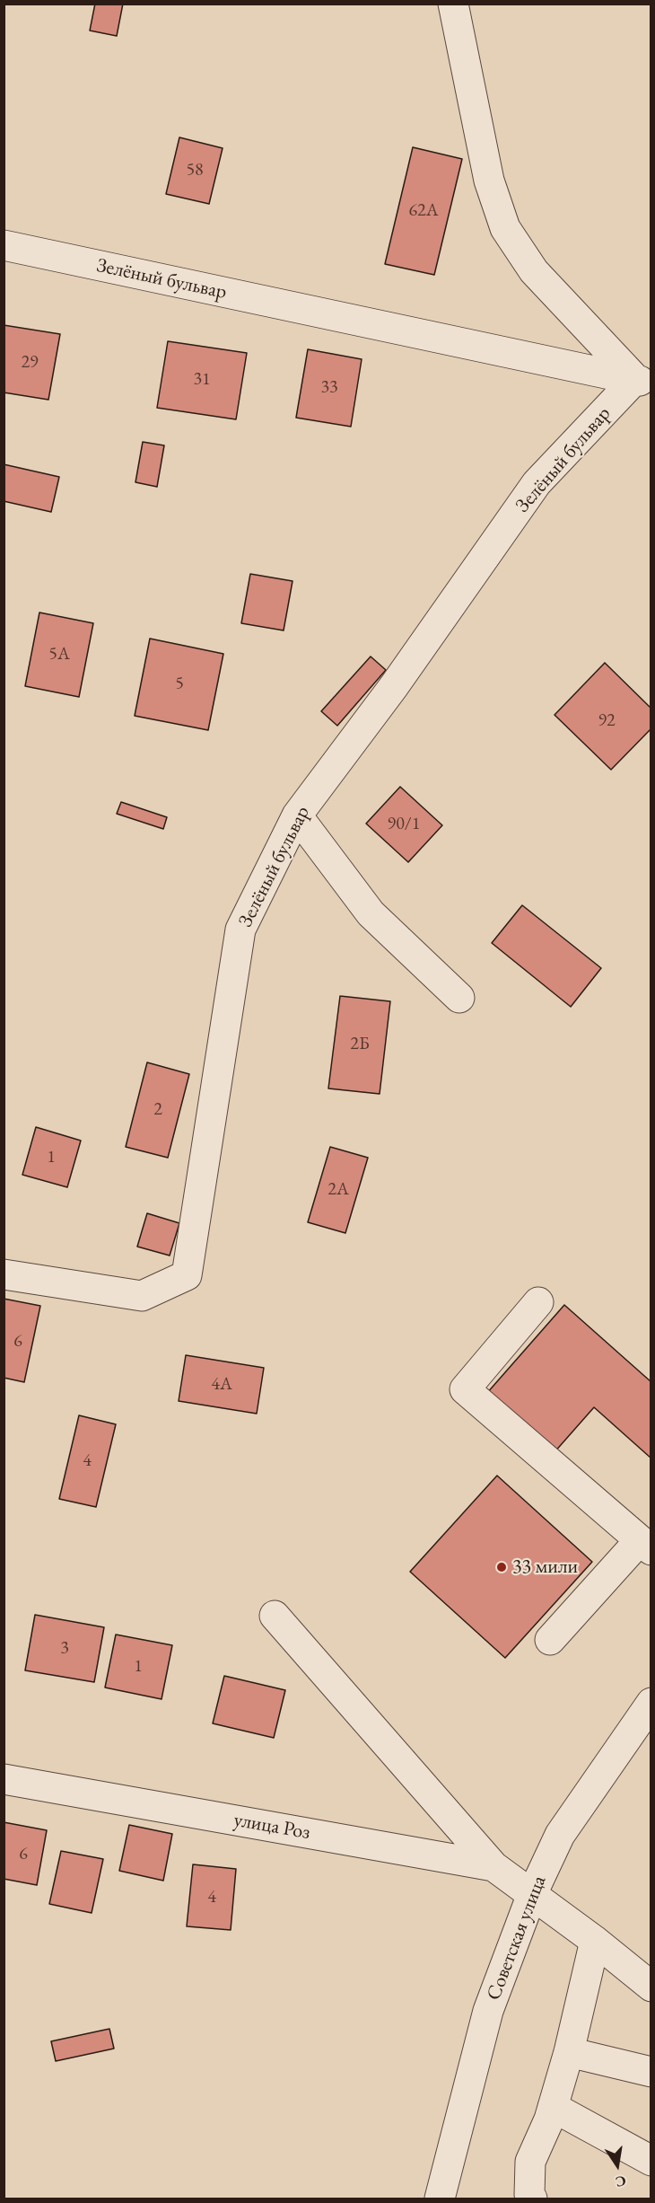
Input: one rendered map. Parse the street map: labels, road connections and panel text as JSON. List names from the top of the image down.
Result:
{
  "streets": {
    "street": ["Зелёный бульвар", "улица Роз", "Советская улица"]
  },
  "crossings": [
    ["улица Роз", "Советская улица"]
  ],
  "places": ["33 мили"],
  "house_numbers": [
    "58",
    "62А",
    "29",
    "31",
    "33",
    "5А",
    "5",
    "92",
    "90/1",
    "2Б",
    "2",
    "1",
    "2А",
    "6",
    "4А",
    "4",
    "3",
    "1",
    "6",
    "4"
  ],
  "north": "bottom"
}
